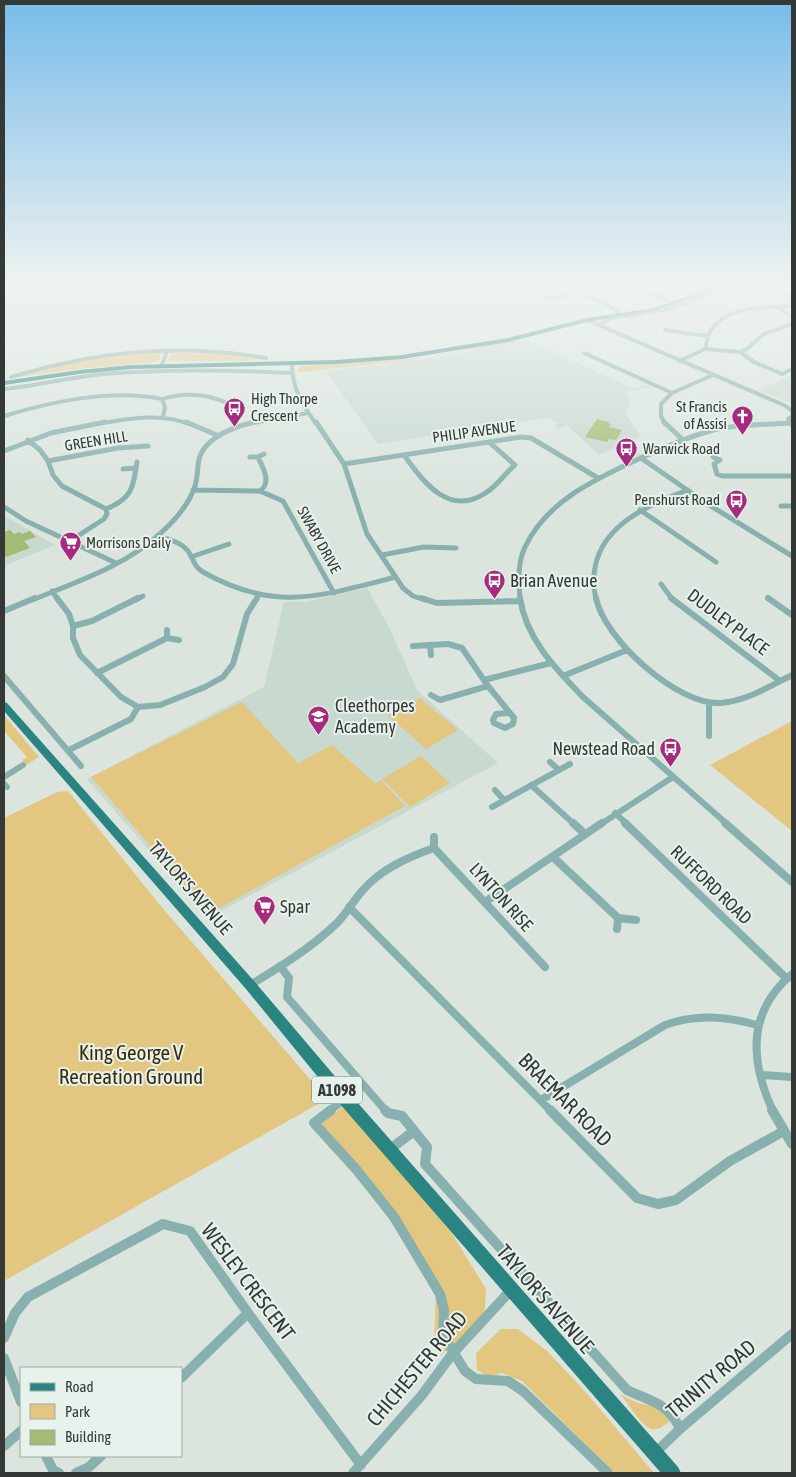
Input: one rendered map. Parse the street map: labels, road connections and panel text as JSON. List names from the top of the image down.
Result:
{
  "streets": {
    "main road": ["TAYLOR'S AVENUE", "A1098"],
    "street": [
      "PHILIP AVENUE",
      "GREEN HILL",
      "SWABY DRIVE",
      "DUDLEY PLACE",
      "RUFFORD ROAD",
      "LYNTON RISE",
      "BRAEMAR ROAD",
      "WESLEY CRESCENT",
      "CHICHESTER ROAD",
      "TRINITY ROAD"
    ]
  },
  "crossings": [
    ["TAYLOR'S AVENUE", "CHICHESTER ROAD"],
    ["TAYLOR'S AVENUE", "TRINITY ROAD"],
    ["WESLEY CRESCENT", "CHICHESTER ROAD"]
  ],
  "parks": ["King George V Recreation Ground"],
  "places": {
    "bus stop": [
      "High Thorpe Crescent",
      "Warwick Road",
      "Penshurst Road",
      "Brian Avenue",
      "Newstead Road"
    ],
    "church": ["St Francis of Assisi"],
    "supermarket": ["Morrisons Daily", "Spar"],
    "school or university": ["Cleethorpes Academy"]
  },
  "legend": ["Road", "Park", "Building"]
}
